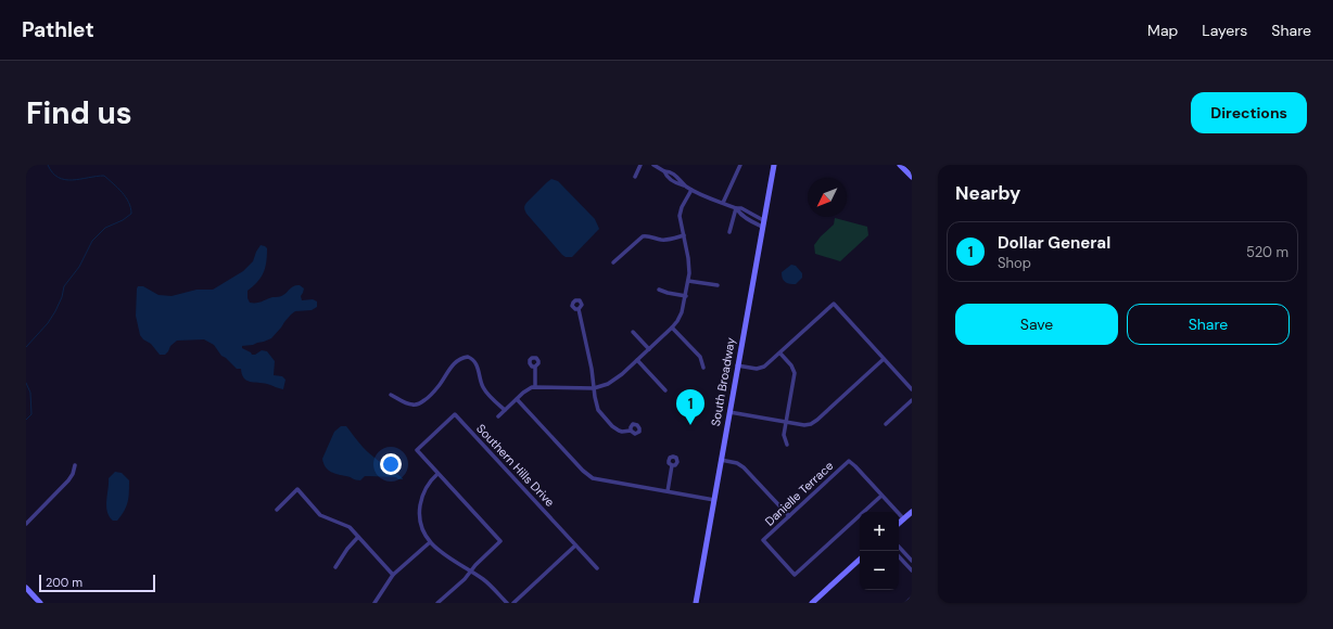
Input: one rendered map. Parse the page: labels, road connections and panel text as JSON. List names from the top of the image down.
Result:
{
  "streets": {
    "street": ["South Broadway", "Southern Hills Drive", "Danielle Terrace"]
  },
  "scale_bar": "200 m",
  "north": "bottom left",
  "page": {
    "header": "Pathlet",
    "nav": ["Map", "Layers", "Share"],
    "buttons": [
      "Directions",
      ["Save", "Share"]
    ],
    "title": "Find us",
    "heading": "Nearby",
    "list": [
      {
        "mark": "1",
        "name": "Dollar General",
        "note": "Shop",
        "value": "520 m"
      }
    ],
    "pins": "1",
    "map_buttons": ["+", "−"],
    "scale": "200 m"
  }
}
